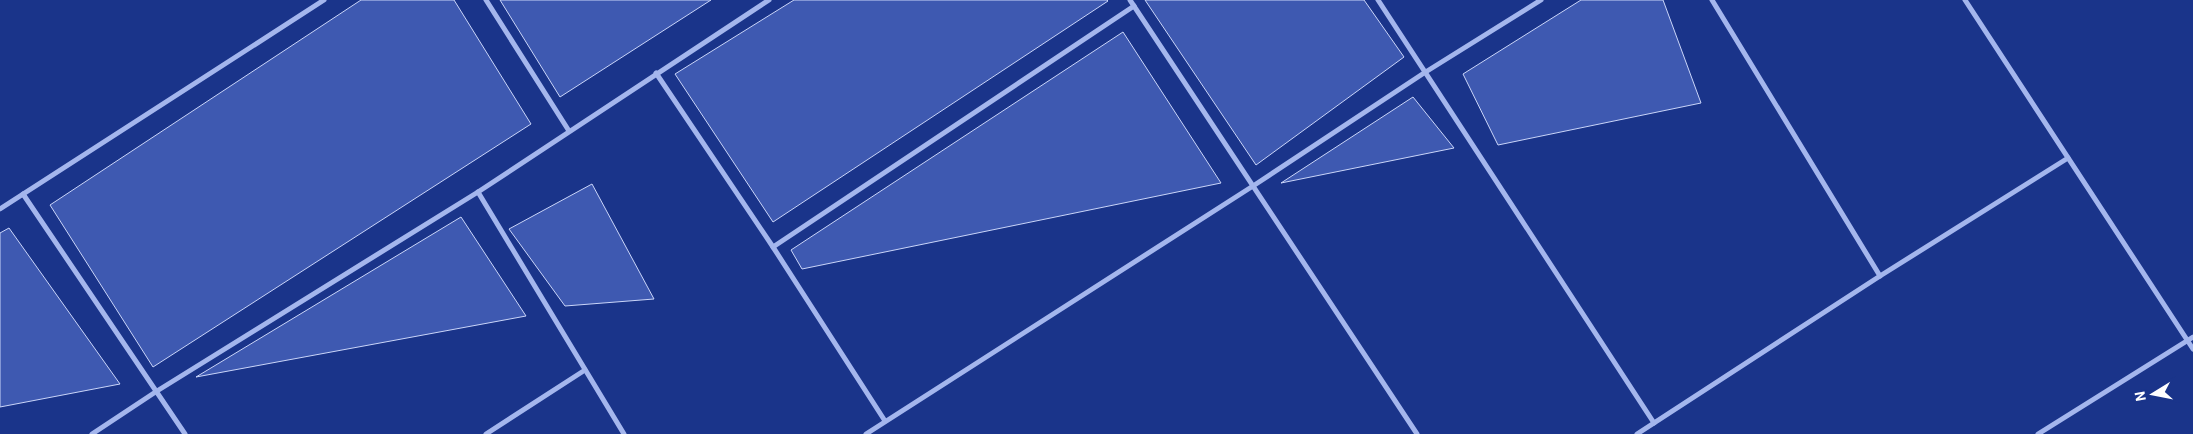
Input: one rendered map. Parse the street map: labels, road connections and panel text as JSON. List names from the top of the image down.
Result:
{
  "north": "left"
}
